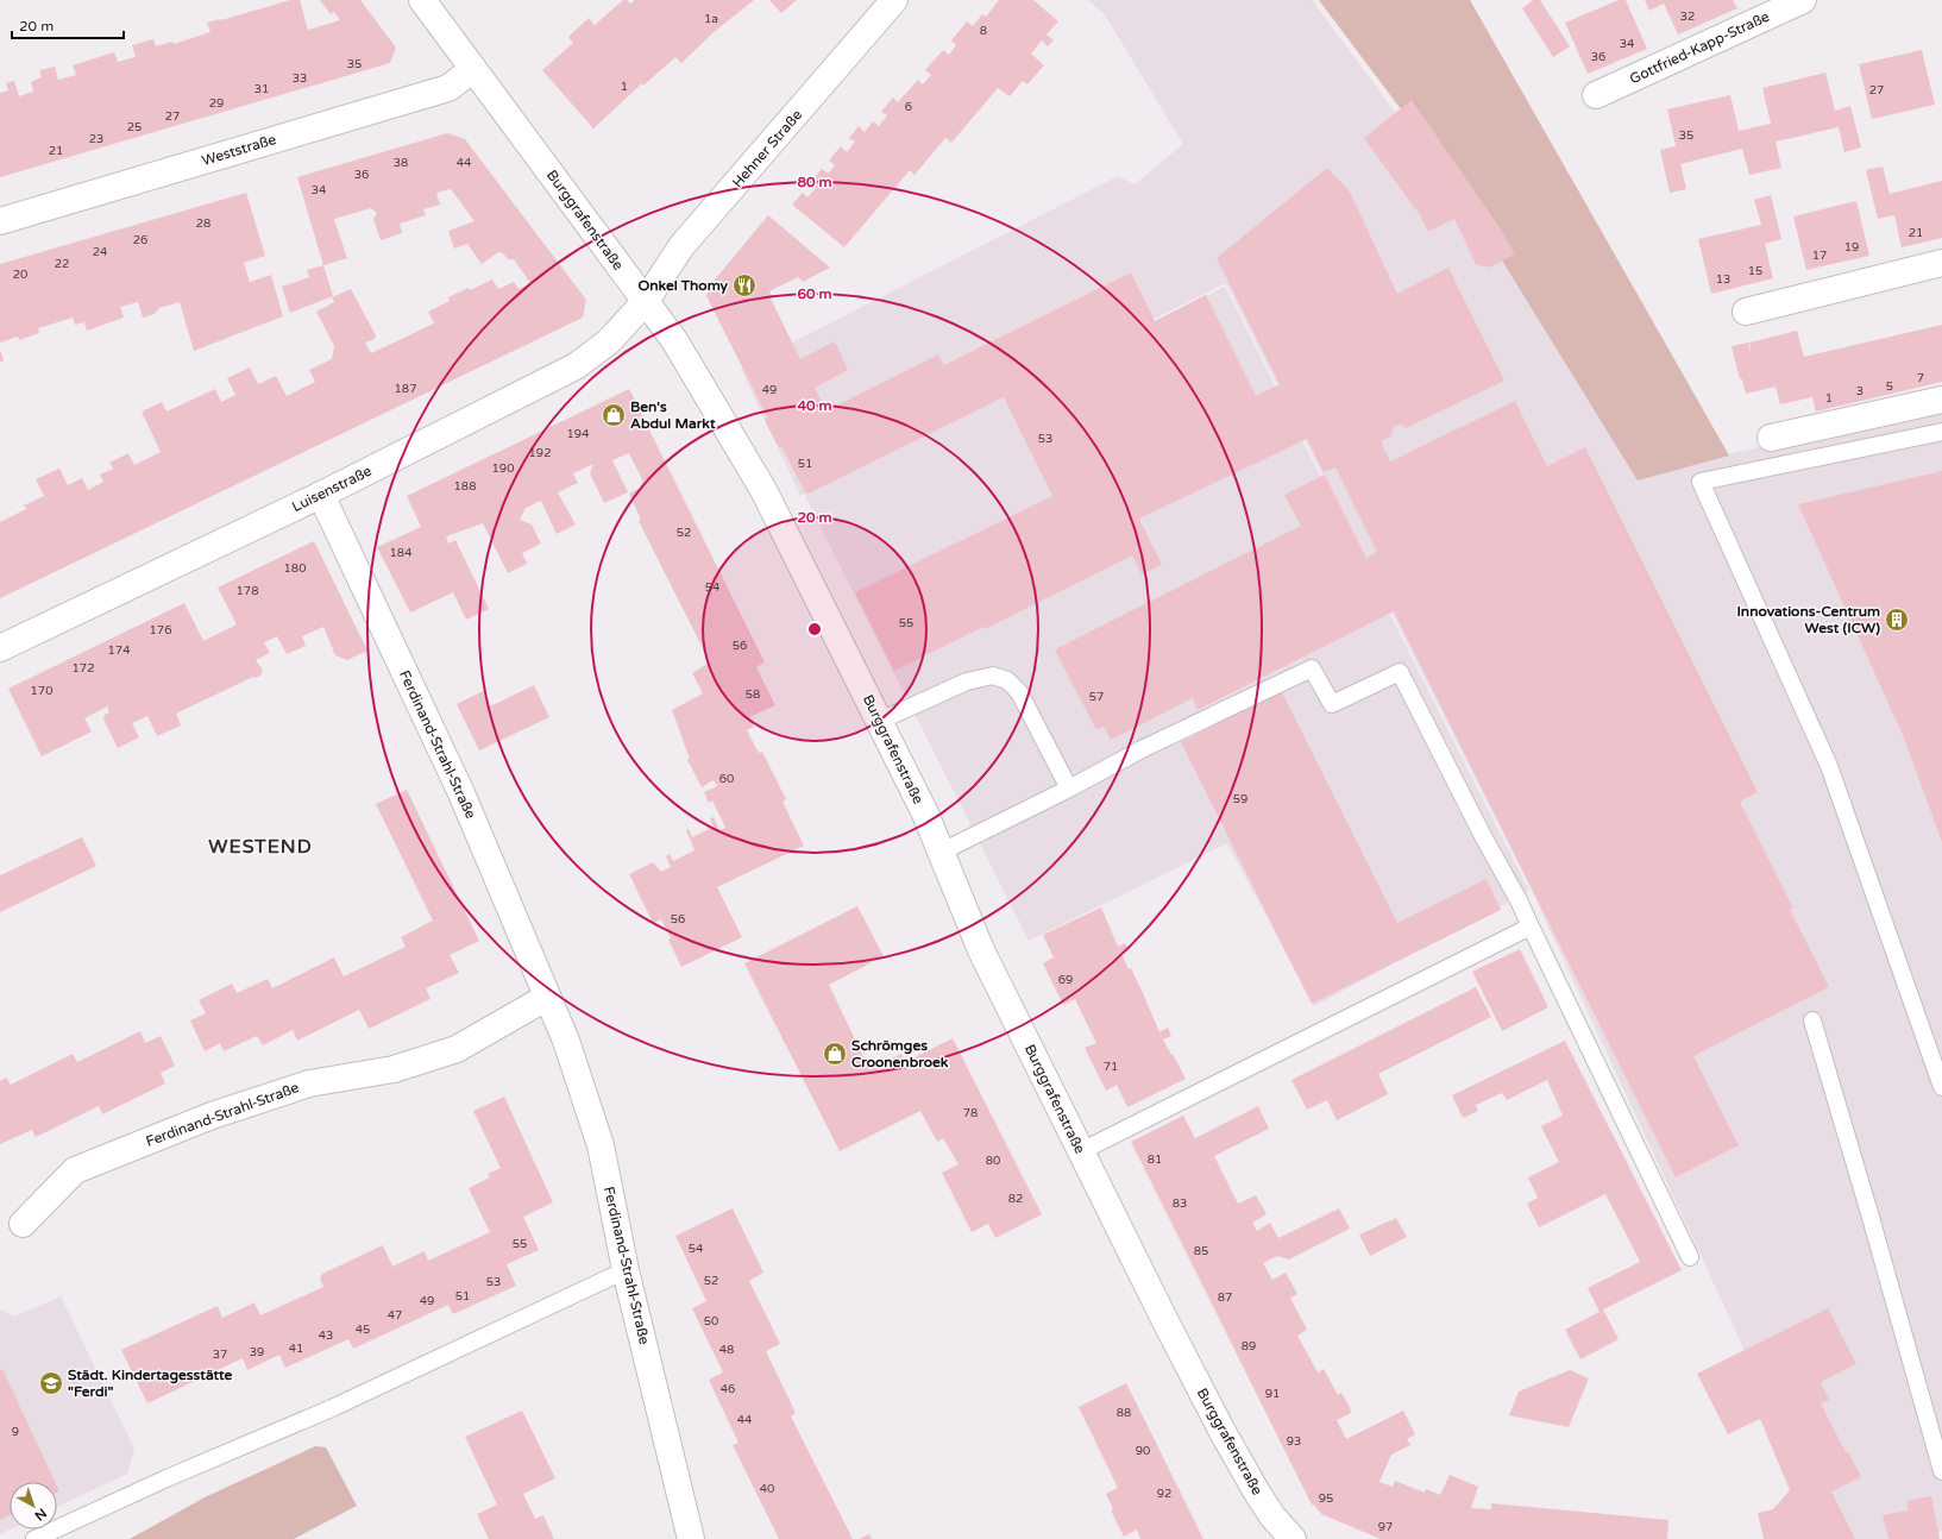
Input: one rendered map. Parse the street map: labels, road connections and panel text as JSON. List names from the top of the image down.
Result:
{
  "streets": {
    "street": [
      "Gottfried-Kapp-Straße",
      "Hehner Straße",
      "Weststraße",
      "Burggrafenstraße",
      "Luisenstraße",
      "Ferdinand-Strahl-Straße"
    ]
  },
  "crossings": [
    ["Hehner Straße", "Burggrafenstraße"],
    ["Hehner Straße", "Luisenstraße"],
    ["Weststraße", "Burggrafenstraße"],
    ["Burggrafenstraße", "Luisenstraße"],
    ["Luisenstraße", "Ferdinand-Strahl-Straße"]
  ],
  "districts": ["WESTEND"],
  "places": {
    "restaurant": ["Onkel Thomy"],
    "shop": ["Ben's Abdul Markt", "Schrömges Croonenbroek"],
    "building": ["Innovations-Centrum West (ICW)"],
    "school or university": ["Städt. Kindertagesstätte \"Ferdi\""]
  },
  "house_numbers": [
    "32",
    "1a",
    "8",
    "34",
    "36",
    "35",
    "33",
    "1",
    "31",
    "27",
    "29",
    "6",
    "27",
    "25",
    "35",
    "23",
    "21",
    "38",
    "44",
    "36",
    "34",
    "28",
    "21",
    "26",
    "19",
    "24",
    "17",
    "22",
    "15",
    "20",
    "13",
    "7",
    "5",
    "187",
    "49",
    "3",
    "1",
    "194",
    "53",
    "192",
    "51",
    "190",
    "188",
    "52",
    "184",
    "180",
    "54",
    "178",
    "55",
    "176",
    "56",
    "174",
    "172",
    "170",
    "58",
    "57",
    "60",
    "59",
    "56",
    "69",
    "71",
    "78",
    "81",
    "80",
    "82",
    "83",
    "55",
    "54",
    "85",
    "52",
    "53",
    "51",
    "87",
    "49",
    "47",
    "50",
    "45",
    "43",
    "89",
    "41",
    "48",
    "39",
    "37",
    "46",
    "91",
    "88",
    "44",
    "9",
    "93",
    "90",
    "40",
    "92",
    "95",
    "97"
  ],
  "scale_bar": "20 m",
  "north": "bottom right",
  "rings": [
    "80 m",
    "60 m",
    "40 m",
    "20 m"
  ]
}
